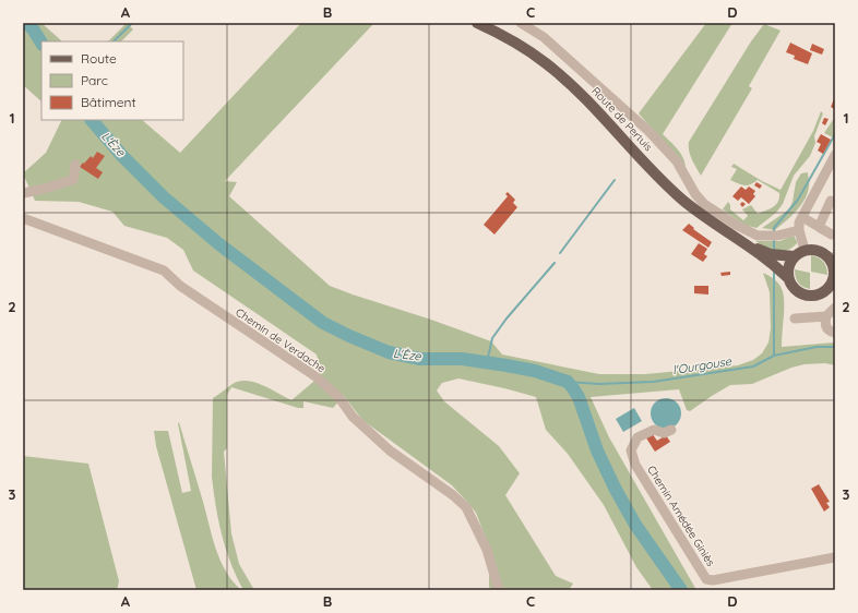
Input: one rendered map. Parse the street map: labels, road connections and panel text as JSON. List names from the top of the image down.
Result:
{
  "streets": {
    "main road": ["Route de Pertuis"],
    "street": ["Chemin de Verdache", "Chemin Amédée Giniès"]
  },
  "water": ["L'Èze", "l'Ourgouse"],
  "legend": ["Route", "Parc", "Bâtiment"],
  "grid": {
    "columns": [
      "A",
      "B",
      "C",
      "D"
    ],
    "rows": ["1", "2", "3"]
  }
}
